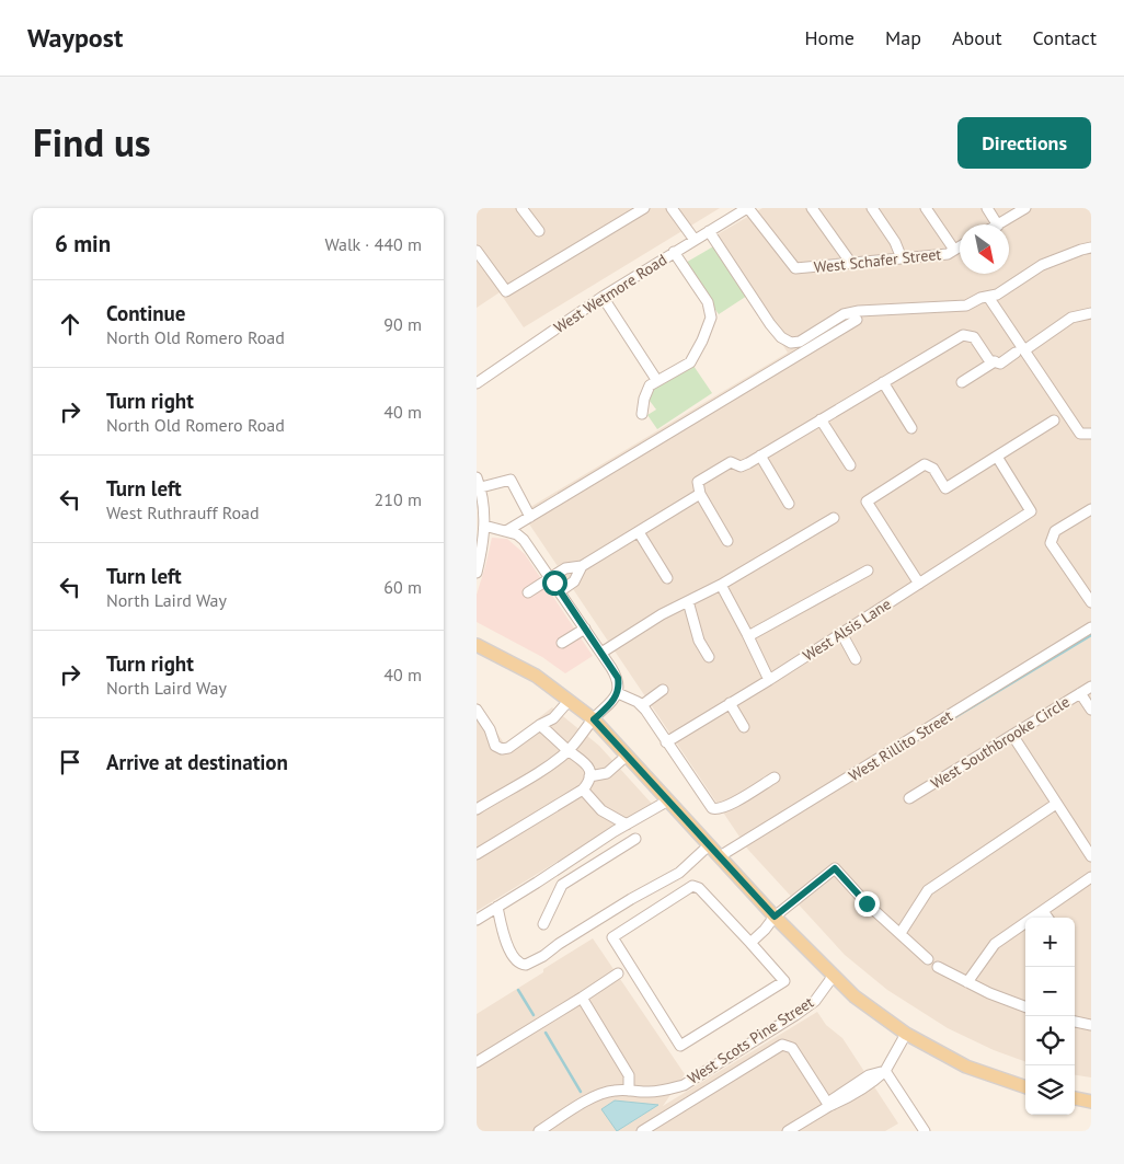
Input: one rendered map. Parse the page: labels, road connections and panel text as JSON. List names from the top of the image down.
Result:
{
  "streets": {
    "street": [
      "West Schafer Street",
      "West Wetmore Road",
      "West Alsis Lane",
      "West Southbrooke Circle",
      "West Rillito Street",
      "West Scots Pine Street"
    ]
  },
  "crossings": [
    ["West Schafer Street", "West Wetmore Road"]
  ],
  "north": "bottom right",
  "page": {
    "header": "Waypost",
    "nav": [
      "Home",
      "Map",
      "About",
      "Contact"
    ],
    "title": "Find us",
    "buttons": "Directions",
    "heading": ["6 min", "Walk · 440 m"],
    "list": [
      ["Continue", "North Old Romero Road", "90 m"],
      ["Turn right", "North Old Romero Road", "40 m"],
      ["Turn left", "West Ruthrauff Road", "210 m"],
      ["Turn left", "North Laird Way", "60 m"],
      ["Turn right", "North Laird Way", "40 m"],
      "Arrive at destination"
    ],
    "map_buttons": ["+", "−"]
  }
}
